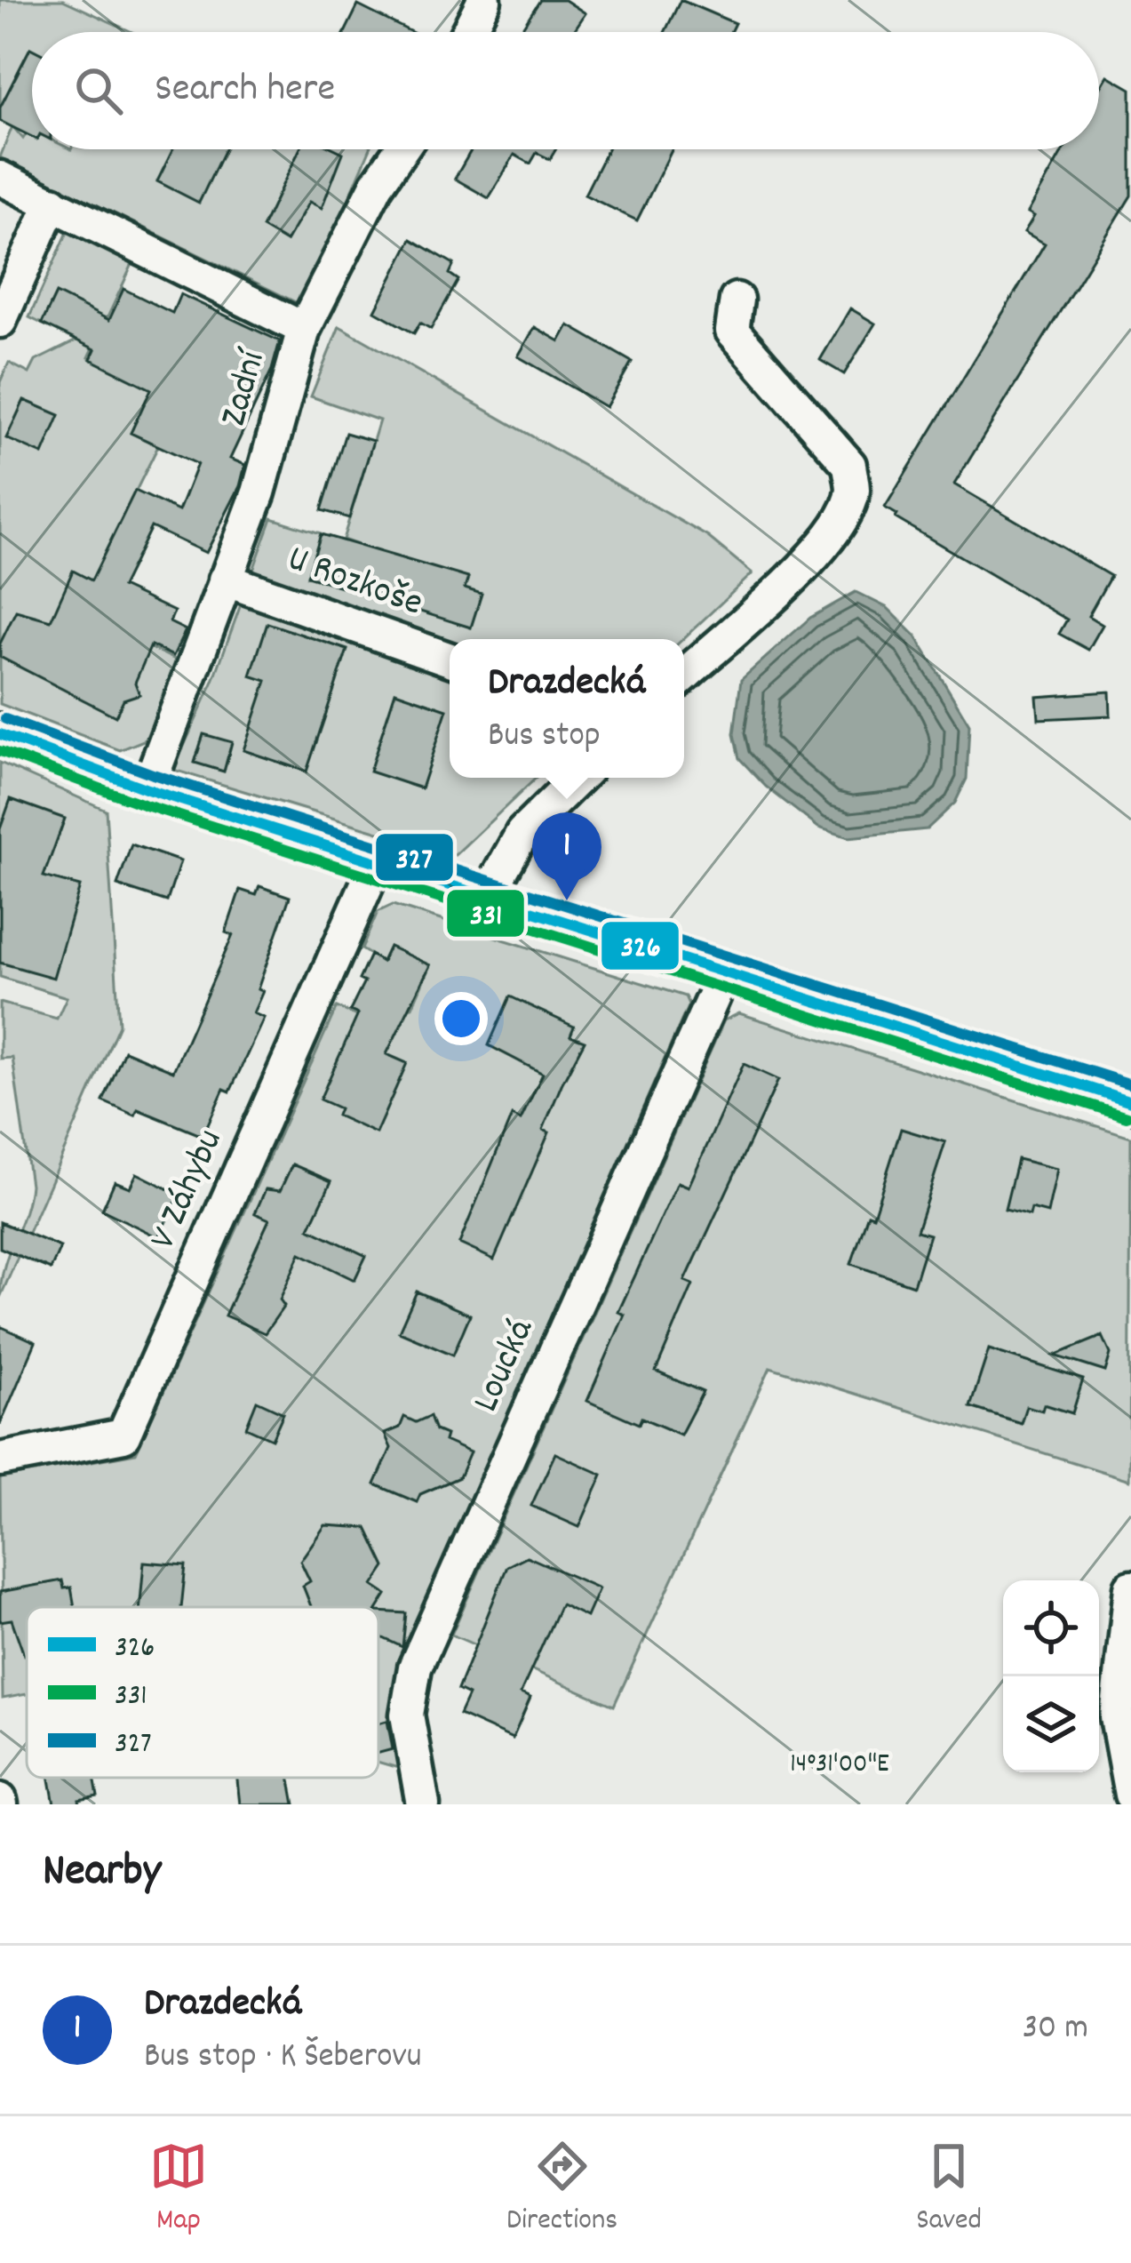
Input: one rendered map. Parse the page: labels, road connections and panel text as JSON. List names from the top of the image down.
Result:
{
  "streets": {
    "street": [
      "Zadní",
      "U Rozkoše",
      "V Záhybu",
      "Loucká"
    ]
  },
  "crossings": [
    ["Zadní", "U Rozkoše"]
  ],
  "lines": ["transit line 327", "transit line 326", "transit line 331"],
  "legend": ["326", "331", "327"],
  "page": {
    "search": "Search here",
    "popup": ["Drazdecká", "Bus stop"],
    "pins": "1",
    "heading": "Nearby",
    "list": [
      {
        "mark": "1",
        "name": "Drazdecká",
        "note": "Bus stop · K Šeberovu",
        "value": "30 m"
      }
    ],
    "nav": ["Map", "Directions", "Saved"]
  },
  "coordinates": ["14°31'00\"E"]
}
